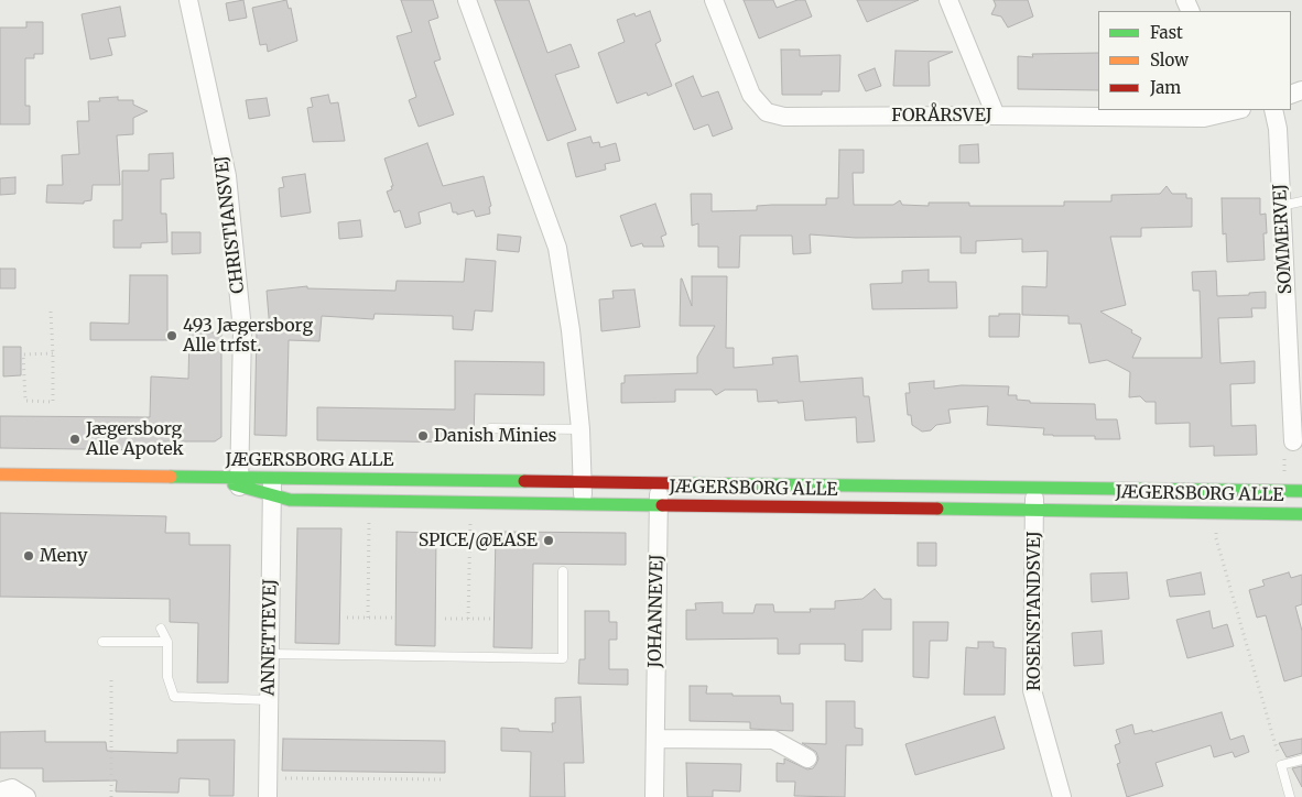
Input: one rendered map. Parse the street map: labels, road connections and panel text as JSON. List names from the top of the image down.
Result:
{
  "streets": {
    "street": [
      "FORÅRSVEJ",
      "CHRISTIANSVEJ",
      "SOMMERVEJ",
      "JÆGERSBORG ALLE",
      "JOHANNEVEJ",
      "ROSENSTANDSVEJ",
      "ANNETTEVEJ"
    ]
  },
  "crossings": [
    ["CHRISTIANSVEJ", "JÆGERSBORG ALLE"],
    ["JÆGERSBORG ALLE", "JOHANNEVEJ"],
    ["JÆGERSBORG ALLE", "ROSENSTANDSVEJ"],
    ["JÆGERSBORG ALLE", "ANNETTEVEJ"]
  ],
  "places": [
    "493 Jægersborg Alle trfst.",
    "Danish Minies",
    "Jægersborg Alle Apotek",
    "SPICE/@EASE",
    "Meny"
  ],
  "legend": ["Fast", "Slow", "Jam"]
}
